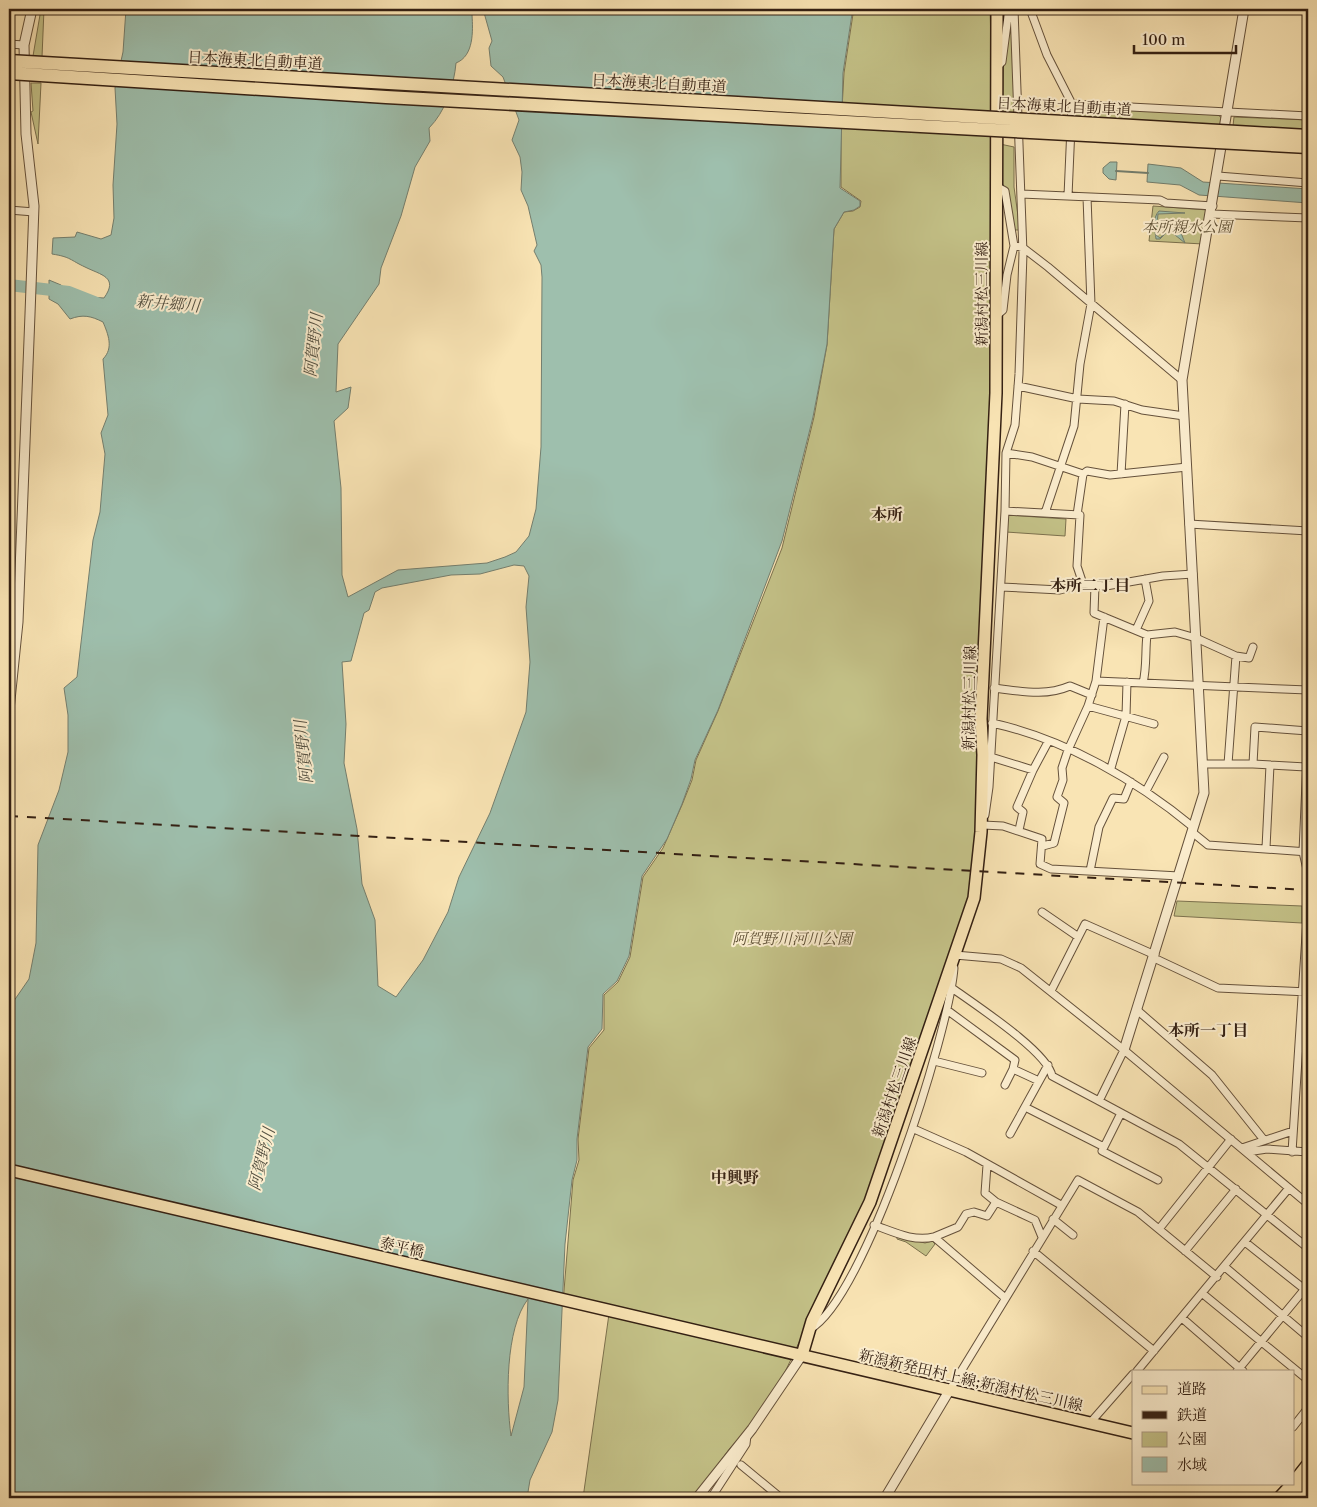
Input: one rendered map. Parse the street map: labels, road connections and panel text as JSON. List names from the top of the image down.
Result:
{
  "streets": {
    "highway": ["日本海東北自動車道"],
    "main road": ["新潟村松三川線", "泰平橋", "新潟新発田村上線;新潟村松三川線"]
  },
  "crossings": [
    ["新潟村松三川線", "泰平橋"],
    ["新潟村松三川線", "新潟新発田村上線;新潟村松三川線"],
    ["泰平橋", "新潟新発田村上線;新潟村松三川線"]
  ],
  "districts": [
    "本所",
    "本所二丁目",
    "本所一丁目",
    "中興野"
  ],
  "water": ["新井郷川", "阿賀野川"],
  "parks": ["本所親水公園", "阿賀野川河川公園"],
  "legend": [
    "道路",
    "鉄道",
    "公園",
    "水域"
  ],
  "scale_bar": "100 m"
}
